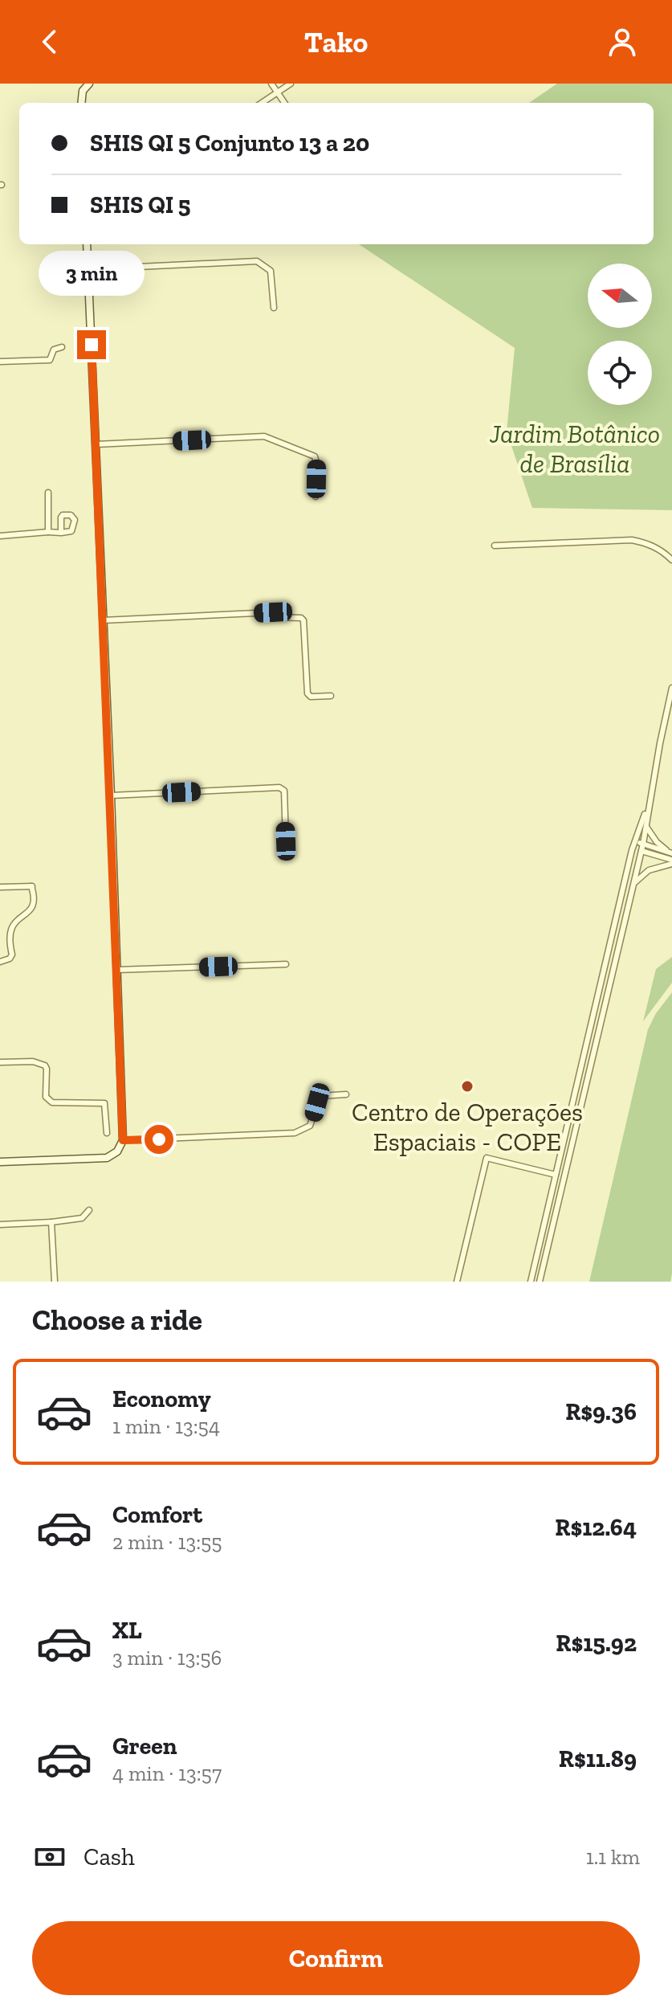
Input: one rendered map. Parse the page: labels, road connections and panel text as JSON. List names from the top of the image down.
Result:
{
  "parks": ["Jardim Botânico de Brasília"],
  "places": ["Centro de Operações Espaciais - COPE"],
  "north": "left",
  "page": {
    "header": "Tako",
    "banner": ["SHIS QI 5 Conjunto 13 a 20", "SHIS QI 5"],
    "bubble": "3 min",
    "heading": "Choose a ride",
    "list": [
      {
        "name": "Economy",
        "note": "1 min · 13:54",
        "value": "R$9.36"
      },
      {
        "name": "Comfort",
        "note": "2 min · 13:55",
        "value": "R$12.64"
      },
      {
        "name": "XL",
        "note": "3 min · 13:56",
        "value": "R$15.92"
      },
      {
        "name": "Green",
        "note": "4 min · 13:57",
        "value": "R$11.89"
      }
    ],
    "pay": ["Cash", "1.1 km"],
    "buttons": "Confirm"
  }
}
